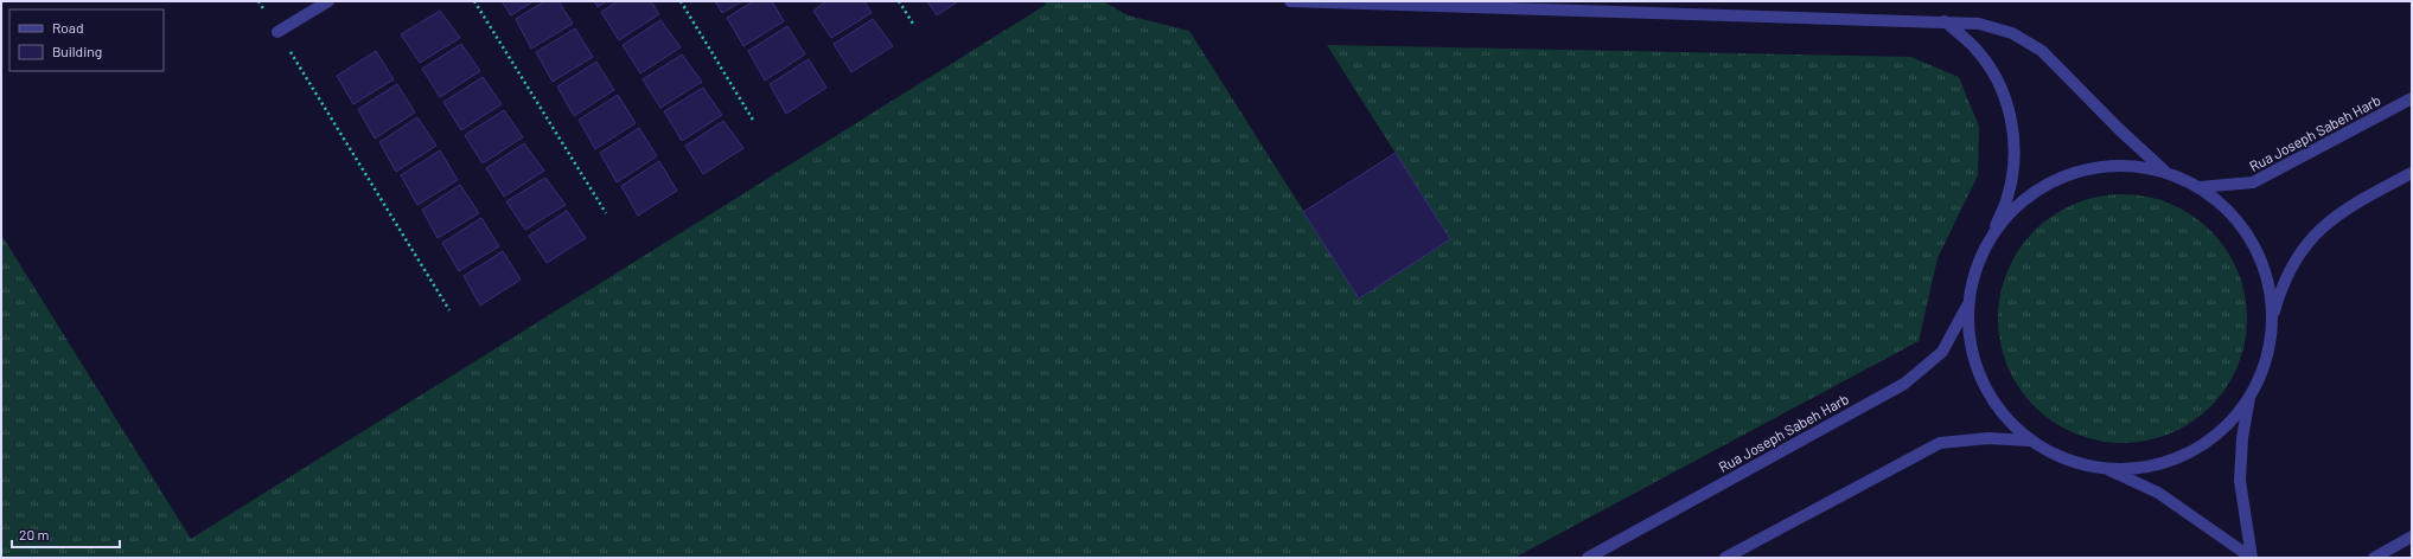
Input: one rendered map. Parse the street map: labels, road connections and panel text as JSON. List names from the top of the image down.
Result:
{
  "streets": {
    "street": ["Rua Joseph Sabeh Harb"]
  },
  "legend": ["Road", "Building"],
  "scale_bar": "20 m"
}
